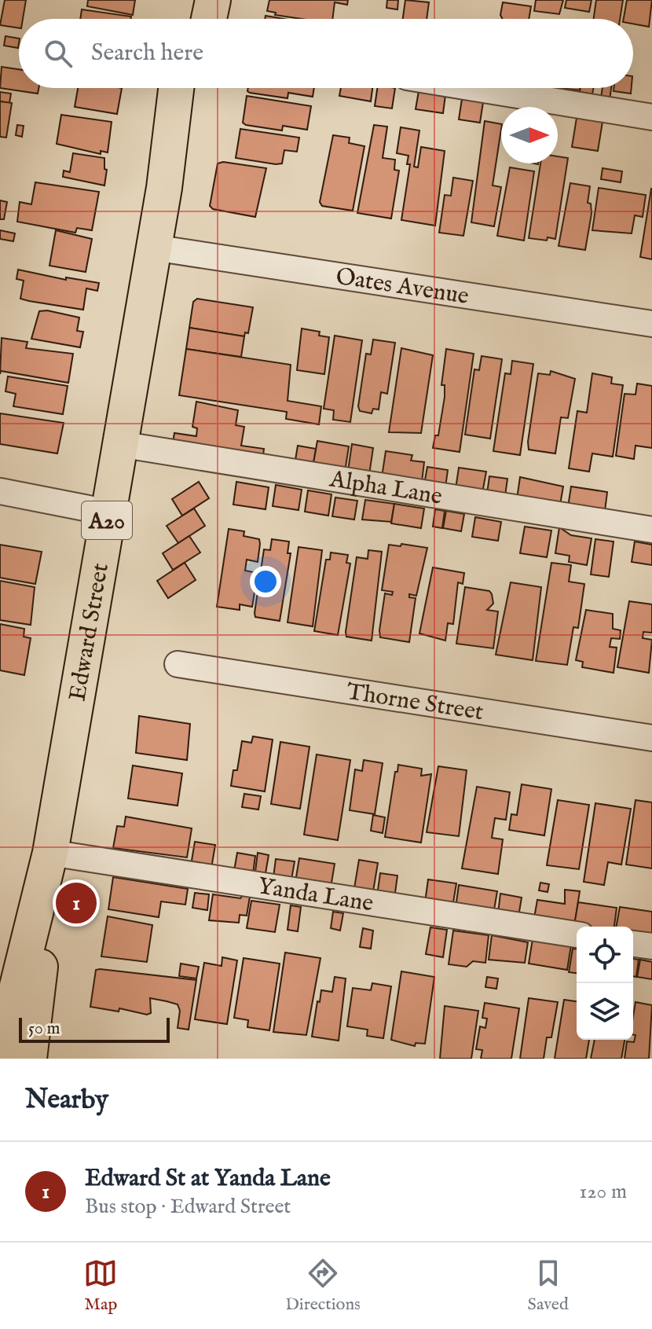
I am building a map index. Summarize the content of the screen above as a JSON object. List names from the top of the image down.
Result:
{
  "streets": {
    "highway": ["A20", "Edward Street"],
    "street": [
      "Oates Avenue",
      "Alpha Lane",
      "Thorne Street",
      "Yanda Lane"
    ]
  },
  "crossings": [
    ["Oates Avenue", "Edward Street"],
    ["Alpha Lane", "Edward Street"],
    ["Edward Street", "Yanda Lane"]
  ],
  "scale_bar": "50 m",
  "north": "right",
  "page": {
    "search": "Search here",
    "pins": "1",
    "scale": "50 m",
    "heading": "Nearby",
    "list": [
      {
        "mark": "1",
        "name": "Edward St at Yanda Lane",
        "note": "Bus stop · Edward Street",
        "value": "120 m"
      }
    ],
    "nav": ["Map", "Directions", "Saved"]
  }
}
